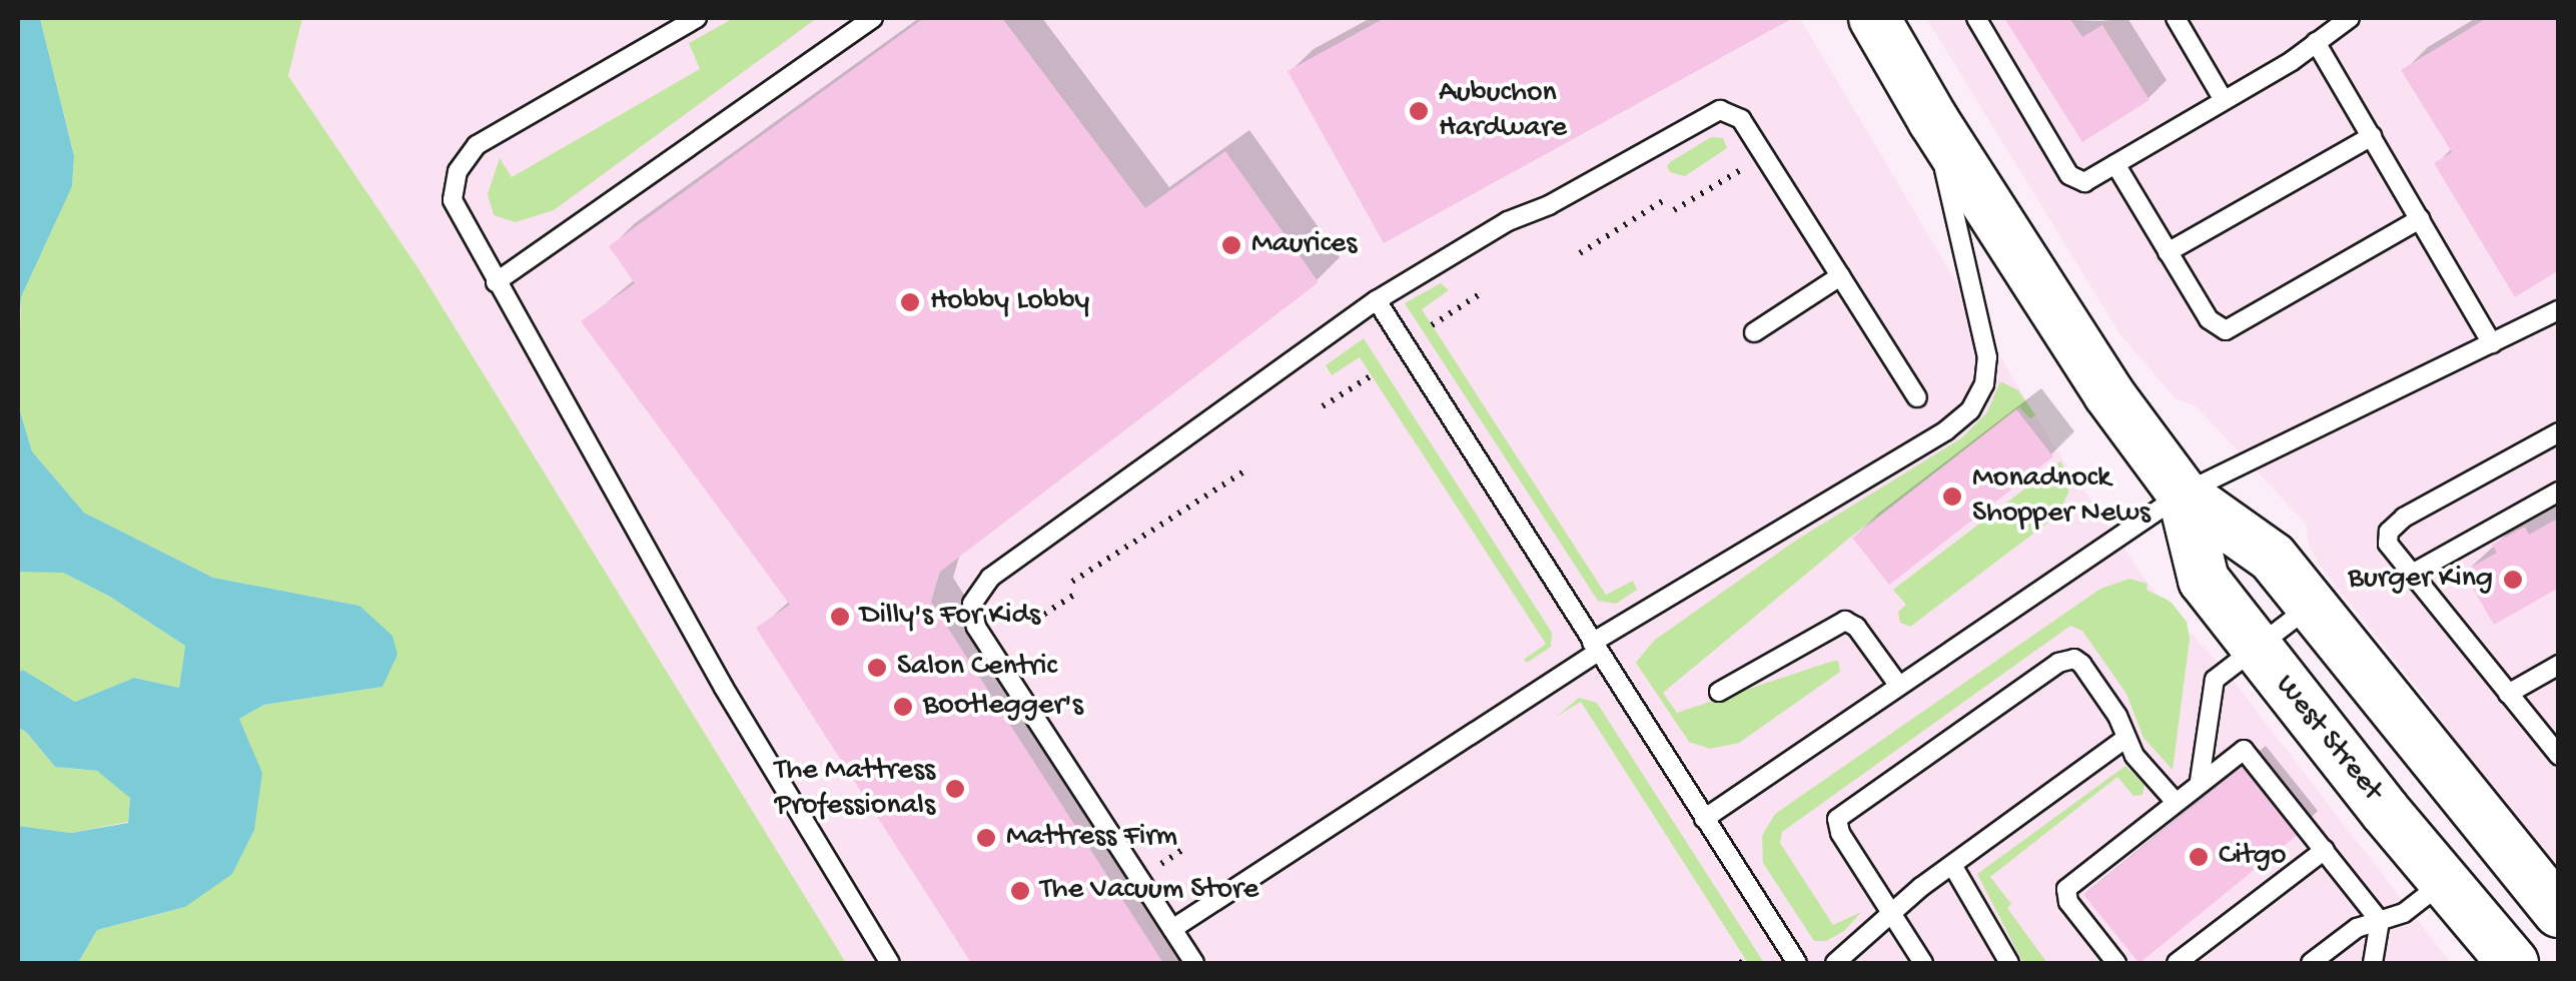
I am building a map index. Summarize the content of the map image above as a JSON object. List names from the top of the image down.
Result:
{
  "streets": {
    "street": ["West Street"]
  },
  "places": [
    "Aubuchon Hardware",
    "Maurices",
    "Hobby Lobby",
    "Monadnock Shopper News",
    "Burger King",
    "Dilly's For Kids",
    "Salon Centric",
    "Bootlegger's",
    "The Mattress Professionals",
    "Mattress Firm",
    "Citgo",
    "The Vacuum Store"
  ]
}
